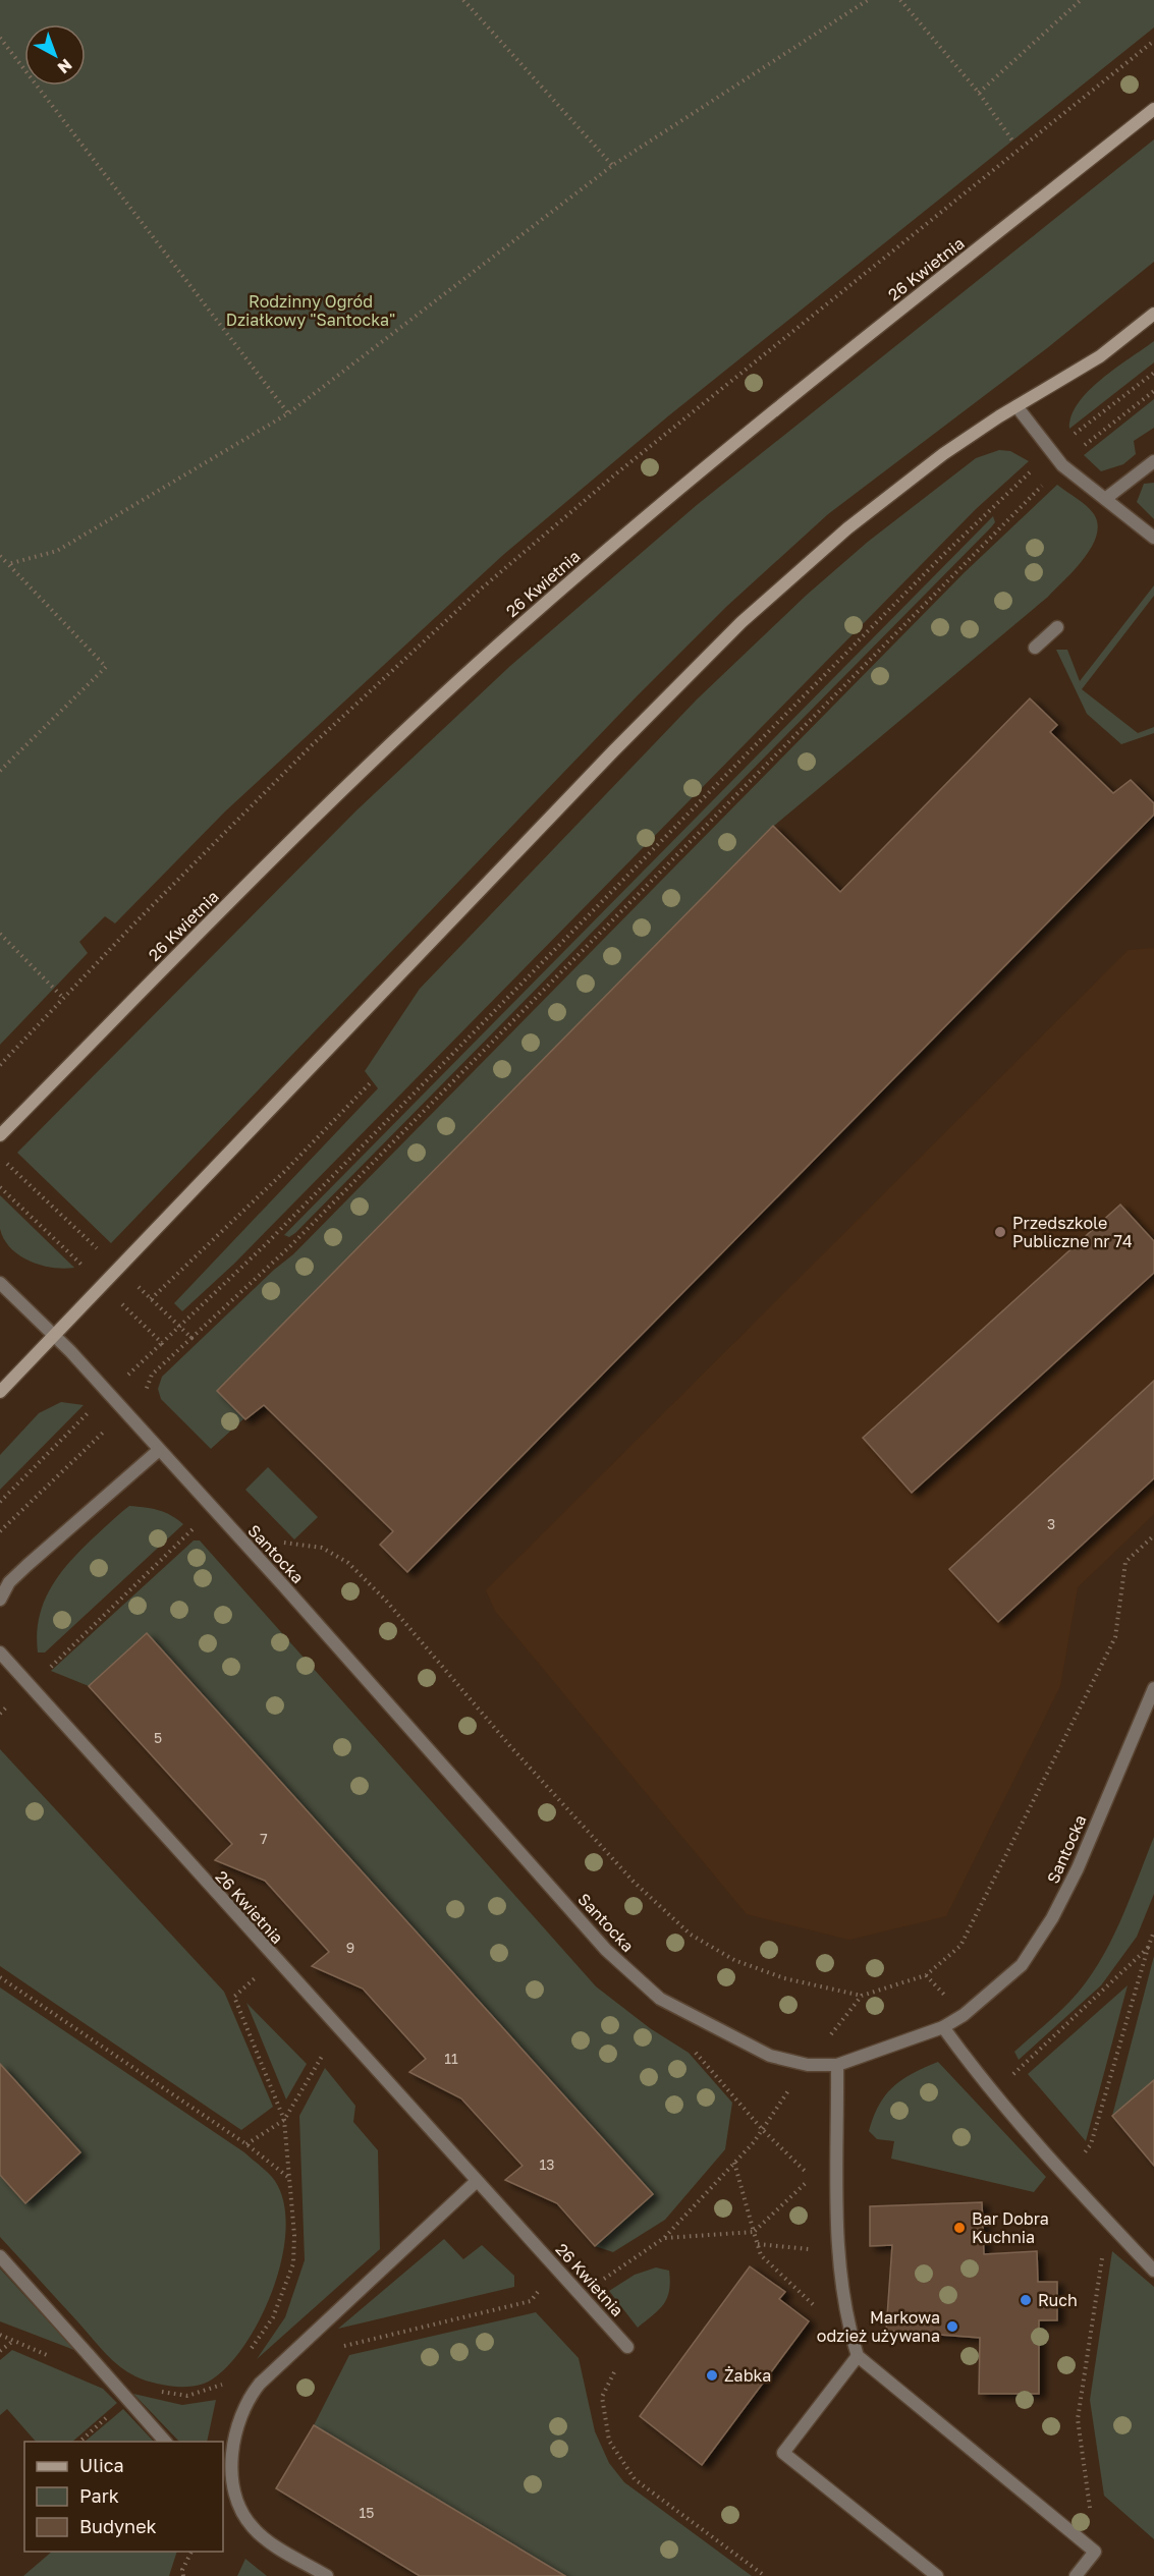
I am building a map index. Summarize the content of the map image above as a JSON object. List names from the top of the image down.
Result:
{
  "streets": {
    "street": ["26 Kwietnia", "Santocka"]
  },
  "parks": ["Rodzinny Ogród Działkowy \"Santocka\""],
  "places": [
    "Przedszkole Publiczne nr 74",
    "Bar Dobra Kuchnia",
    "Ruch",
    "Markowa odzież używana",
    "Żabka"
  ],
  "house_numbers": [
    "3",
    "5",
    "7",
    "9",
    "11",
    "13",
    "15"
  ],
  "legend": ["Ulica", "Park", "Budynek"],
  "north": "bottom right"
}
